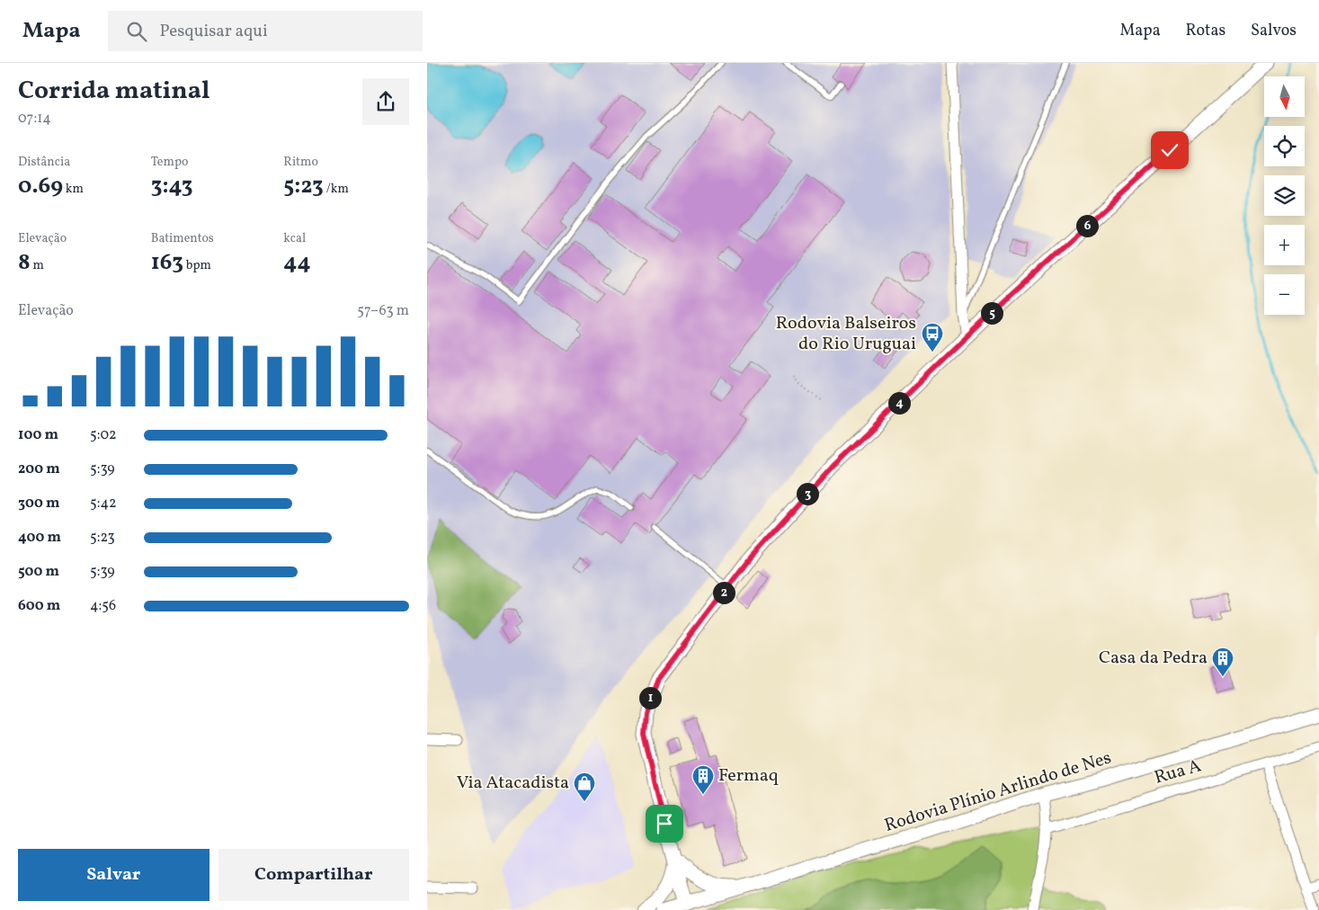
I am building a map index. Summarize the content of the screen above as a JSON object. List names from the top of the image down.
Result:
{
  "streets": {
    "main road": ["Rodovia Plínio Arlindo de Nes"],
    "street": ["Rua A"]
  },
  "places": {
    "bus stop": ["Rodovia Balseiros do Rio Uruguai"],
    "building": ["Casa da Pedra", "Fermaq"],
    "shop": ["Via Atacadista"]
  },
  "north": "bottom",
  "page": {
    "header": "Mapa",
    "search": "Pesquisar aqui",
    "nav": ["Mapa", "Rotas", "Salvos"],
    "heading": ["Corrida matinal", "07:14"],
    "map_buttons": ["+", "−"],
    "stats": [
      ["Distância", "0.69 km"],
      ["Tempo", "3:43"],
      ["Ritmo", "5:23 /km"],
      ["Elevação", "8 m"],
      ["Batimentos", "163 bpm"],
      ["kcal", "44"]
    ],
    "pins": [
      "6",
      "5",
      "4",
      "3",
      "2",
      "1"
    ],
    "chart": ["Elevação", "57–63 m"],
    "list": [
      {
        "name": "100 m",
        "note": "5:02"
      },
      {
        "name": "200 m",
        "note": "5:39"
      },
      {
        "name": "300 m",
        "note": "5:42"
      },
      {
        "name": "400 m",
        "note": "5:23"
      },
      {
        "name": "500 m",
        "note": "5:39"
      },
      {
        "name": "600 m",
        "note": "4:56"
      }
    ],
    "buttons": ["Salvar", "Compartilhar"]
  }
}
